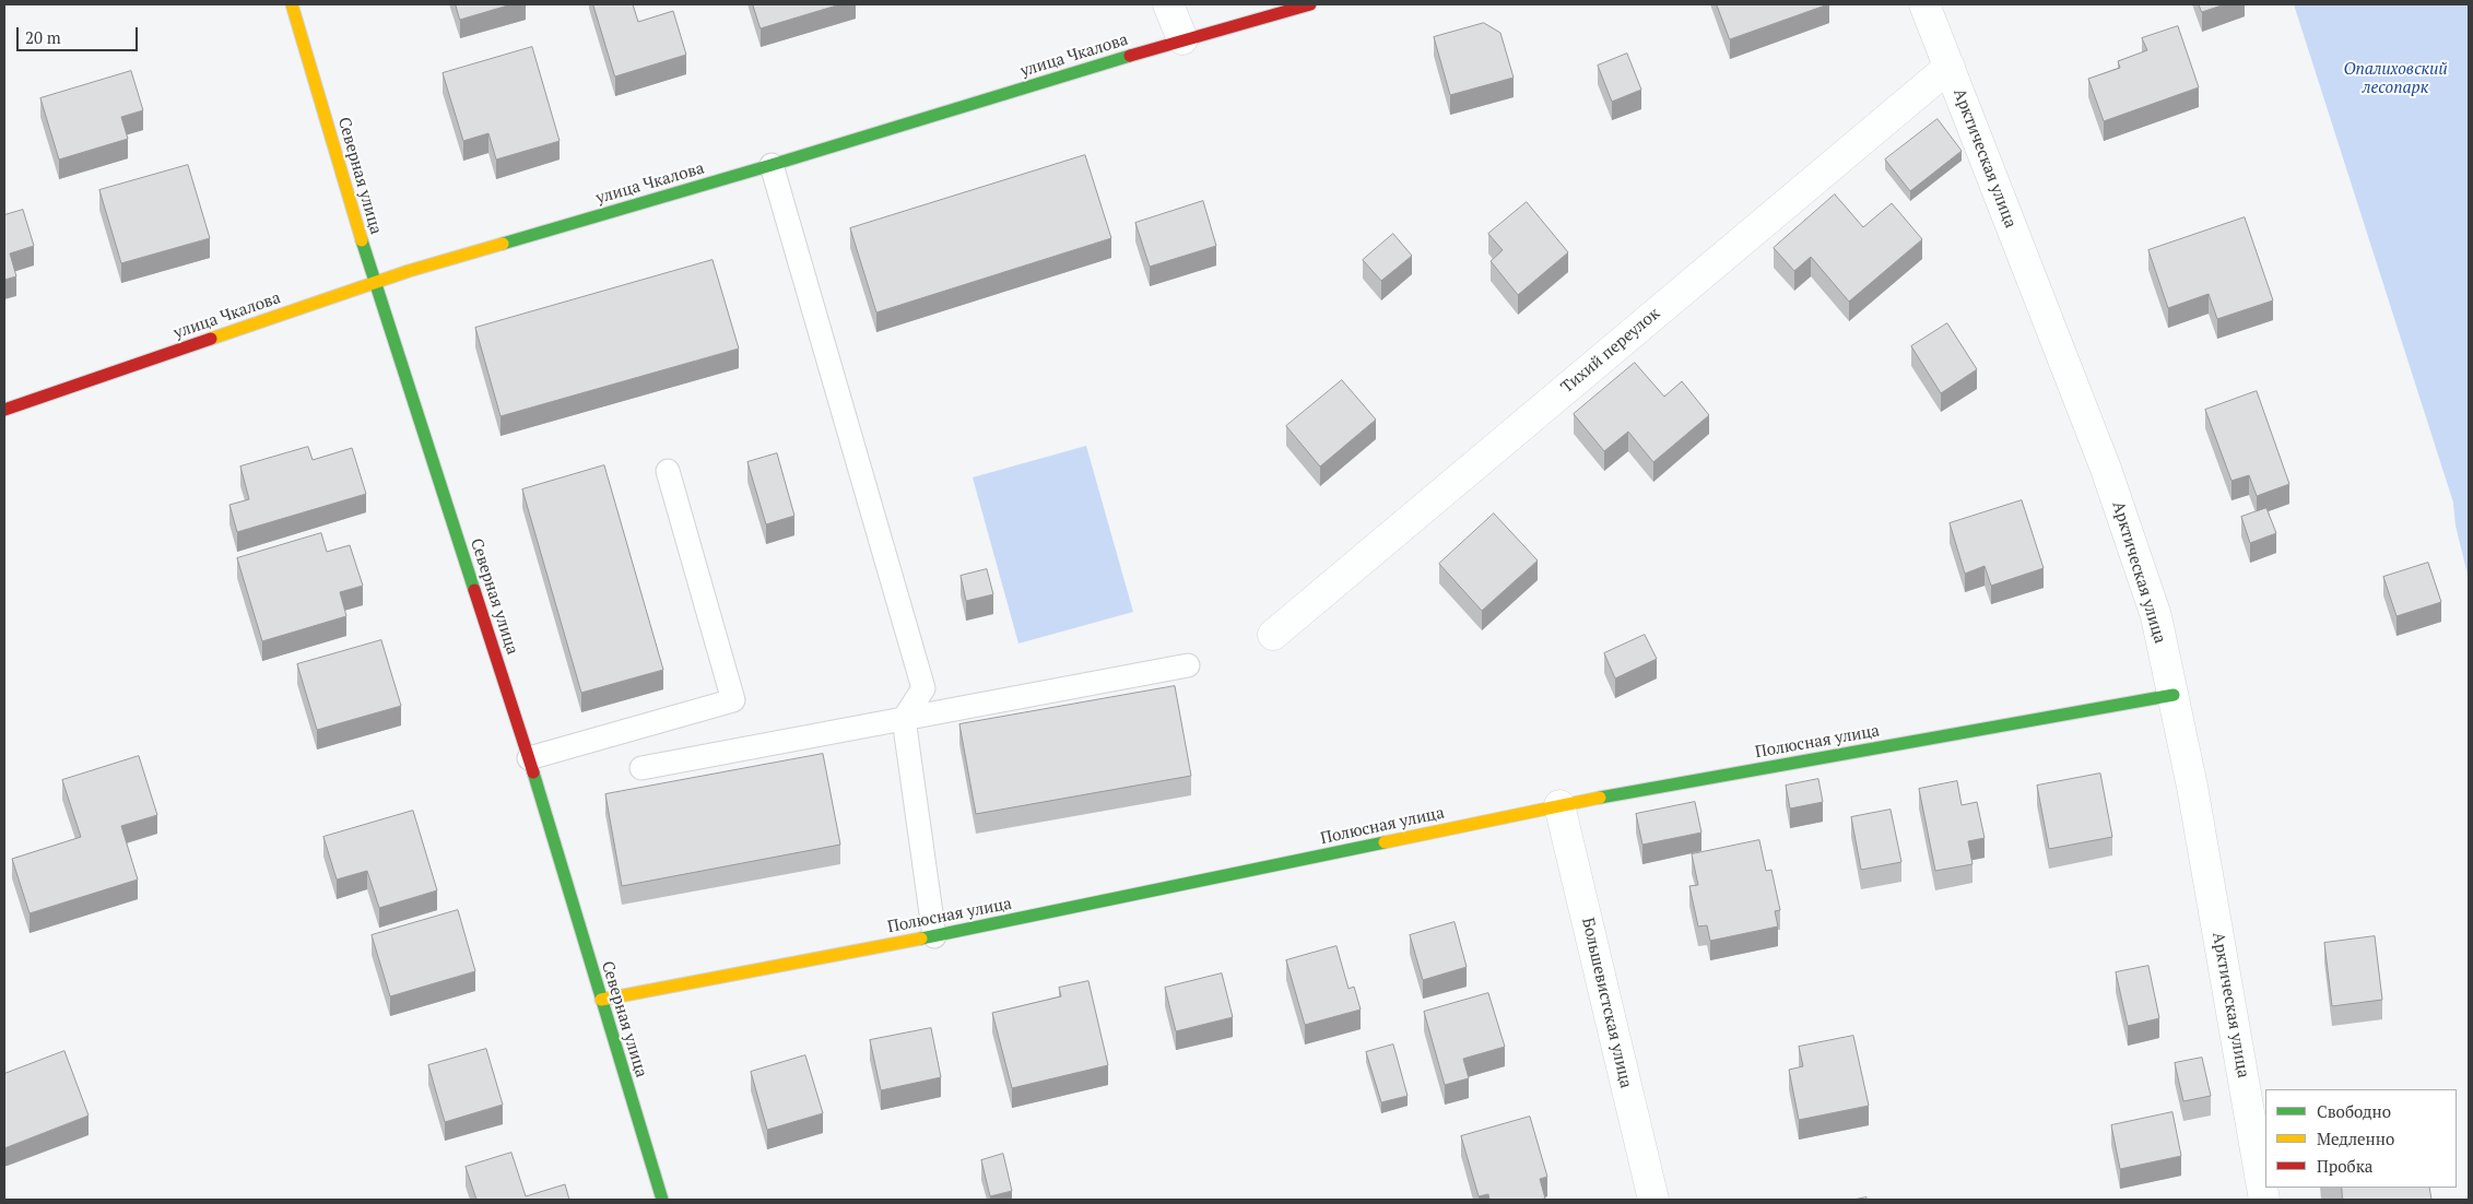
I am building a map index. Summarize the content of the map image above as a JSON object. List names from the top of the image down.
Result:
{
  "streets": {
    "street": [
      "улица Чкалова",
      "Арктическая улица",
      "Северная улица",
      "Тихий переулок",
      "Полюсная улица",
      "Большевистская улица"
    ]
  },
  "crossings": [
    ["улица Чкалова", "Северная улица"],
    ["Арктическая улица", "Тихий переулок"],
    ["Арктическая улица", "Полюсная улица"],
    ["Северная улица", "Полюсная улица"],
    ["Полюсная улица", "Большевистская улица"]
  ],
  "parks": ["Опалиховский лесопарк"],
  "legend": ["Свободно", "Медленно", "Пробка"],
  "scale_bar": "20 m"
}
